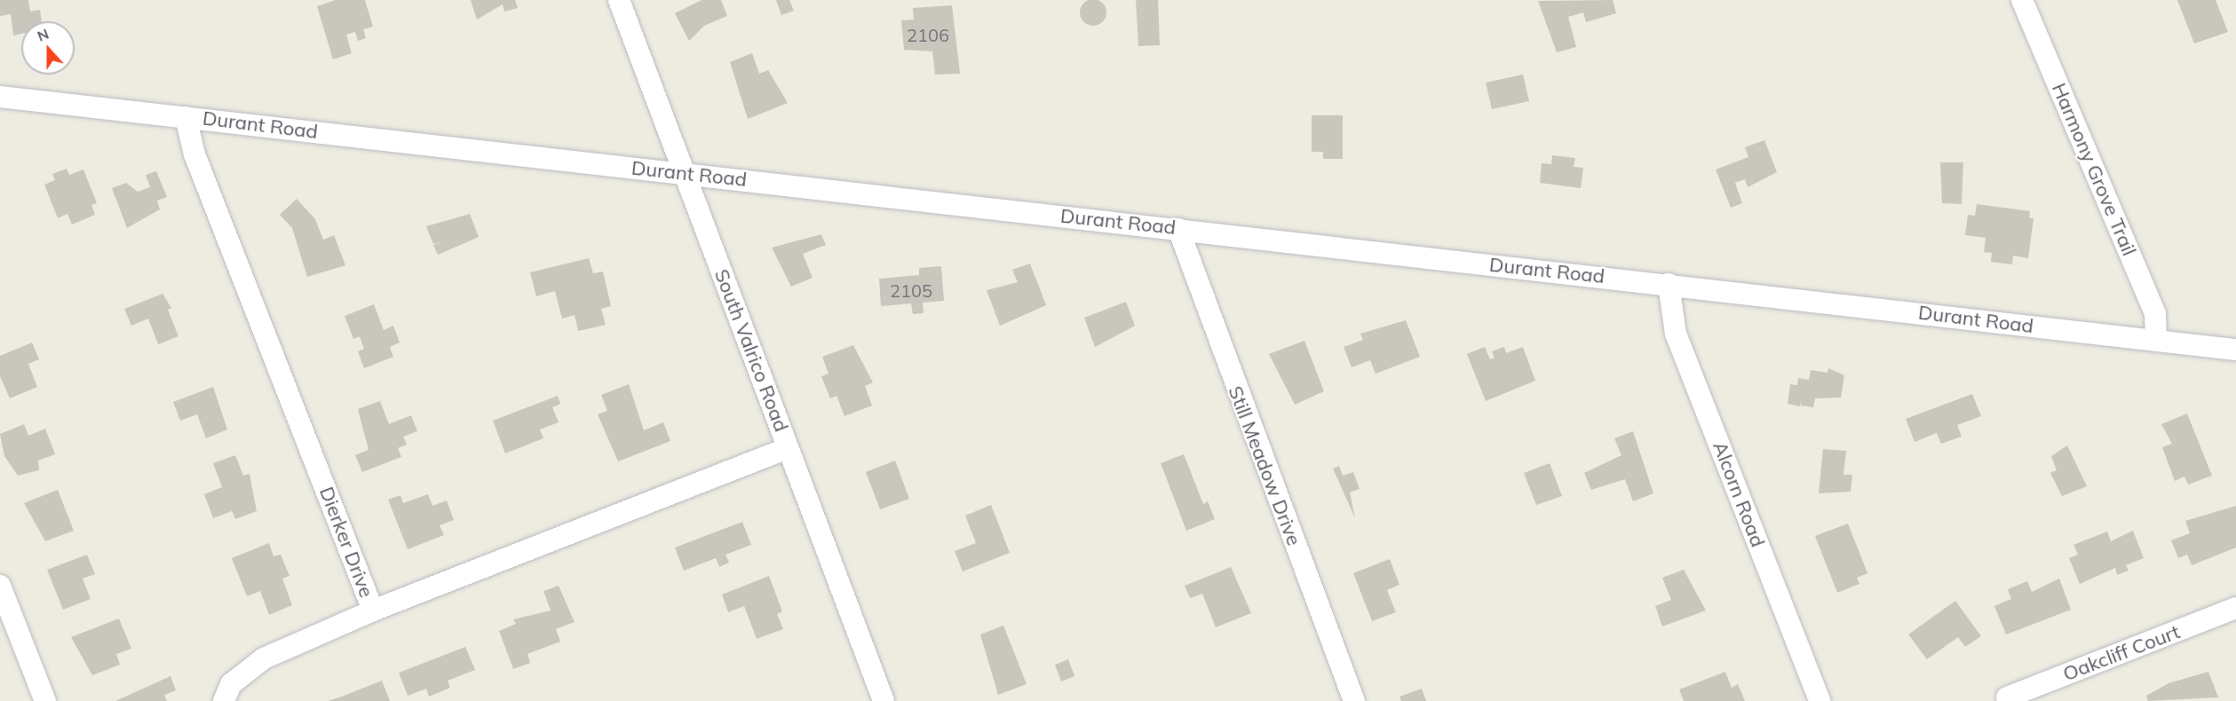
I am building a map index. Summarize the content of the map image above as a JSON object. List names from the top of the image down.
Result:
{
  "streets": {
    "street": [
      "Durant Road",
      "Harmony Grove Trail",
      "South Valrico Road",
      "Still Meadow Drive",
      "Alcorn Road",
      "Dierker Drive",
      "Oakcliff Court"
    ]
  },
  "crossings": [
    ["Durant Road", "Harmony Grove Trail"],
    ["Durant Road", "South Valrico Road"],
    ["Durant Road", "Still Meadow Drive"],
    ["Durant Road", "Alcorn Road"],
    ["Durant Road", "Dierker Drive"],
    ["South Valrico Road", "Dierker Drive"]
  ],
  "house_numbers": ["2106", "2105"],
  "north": "top"
}
